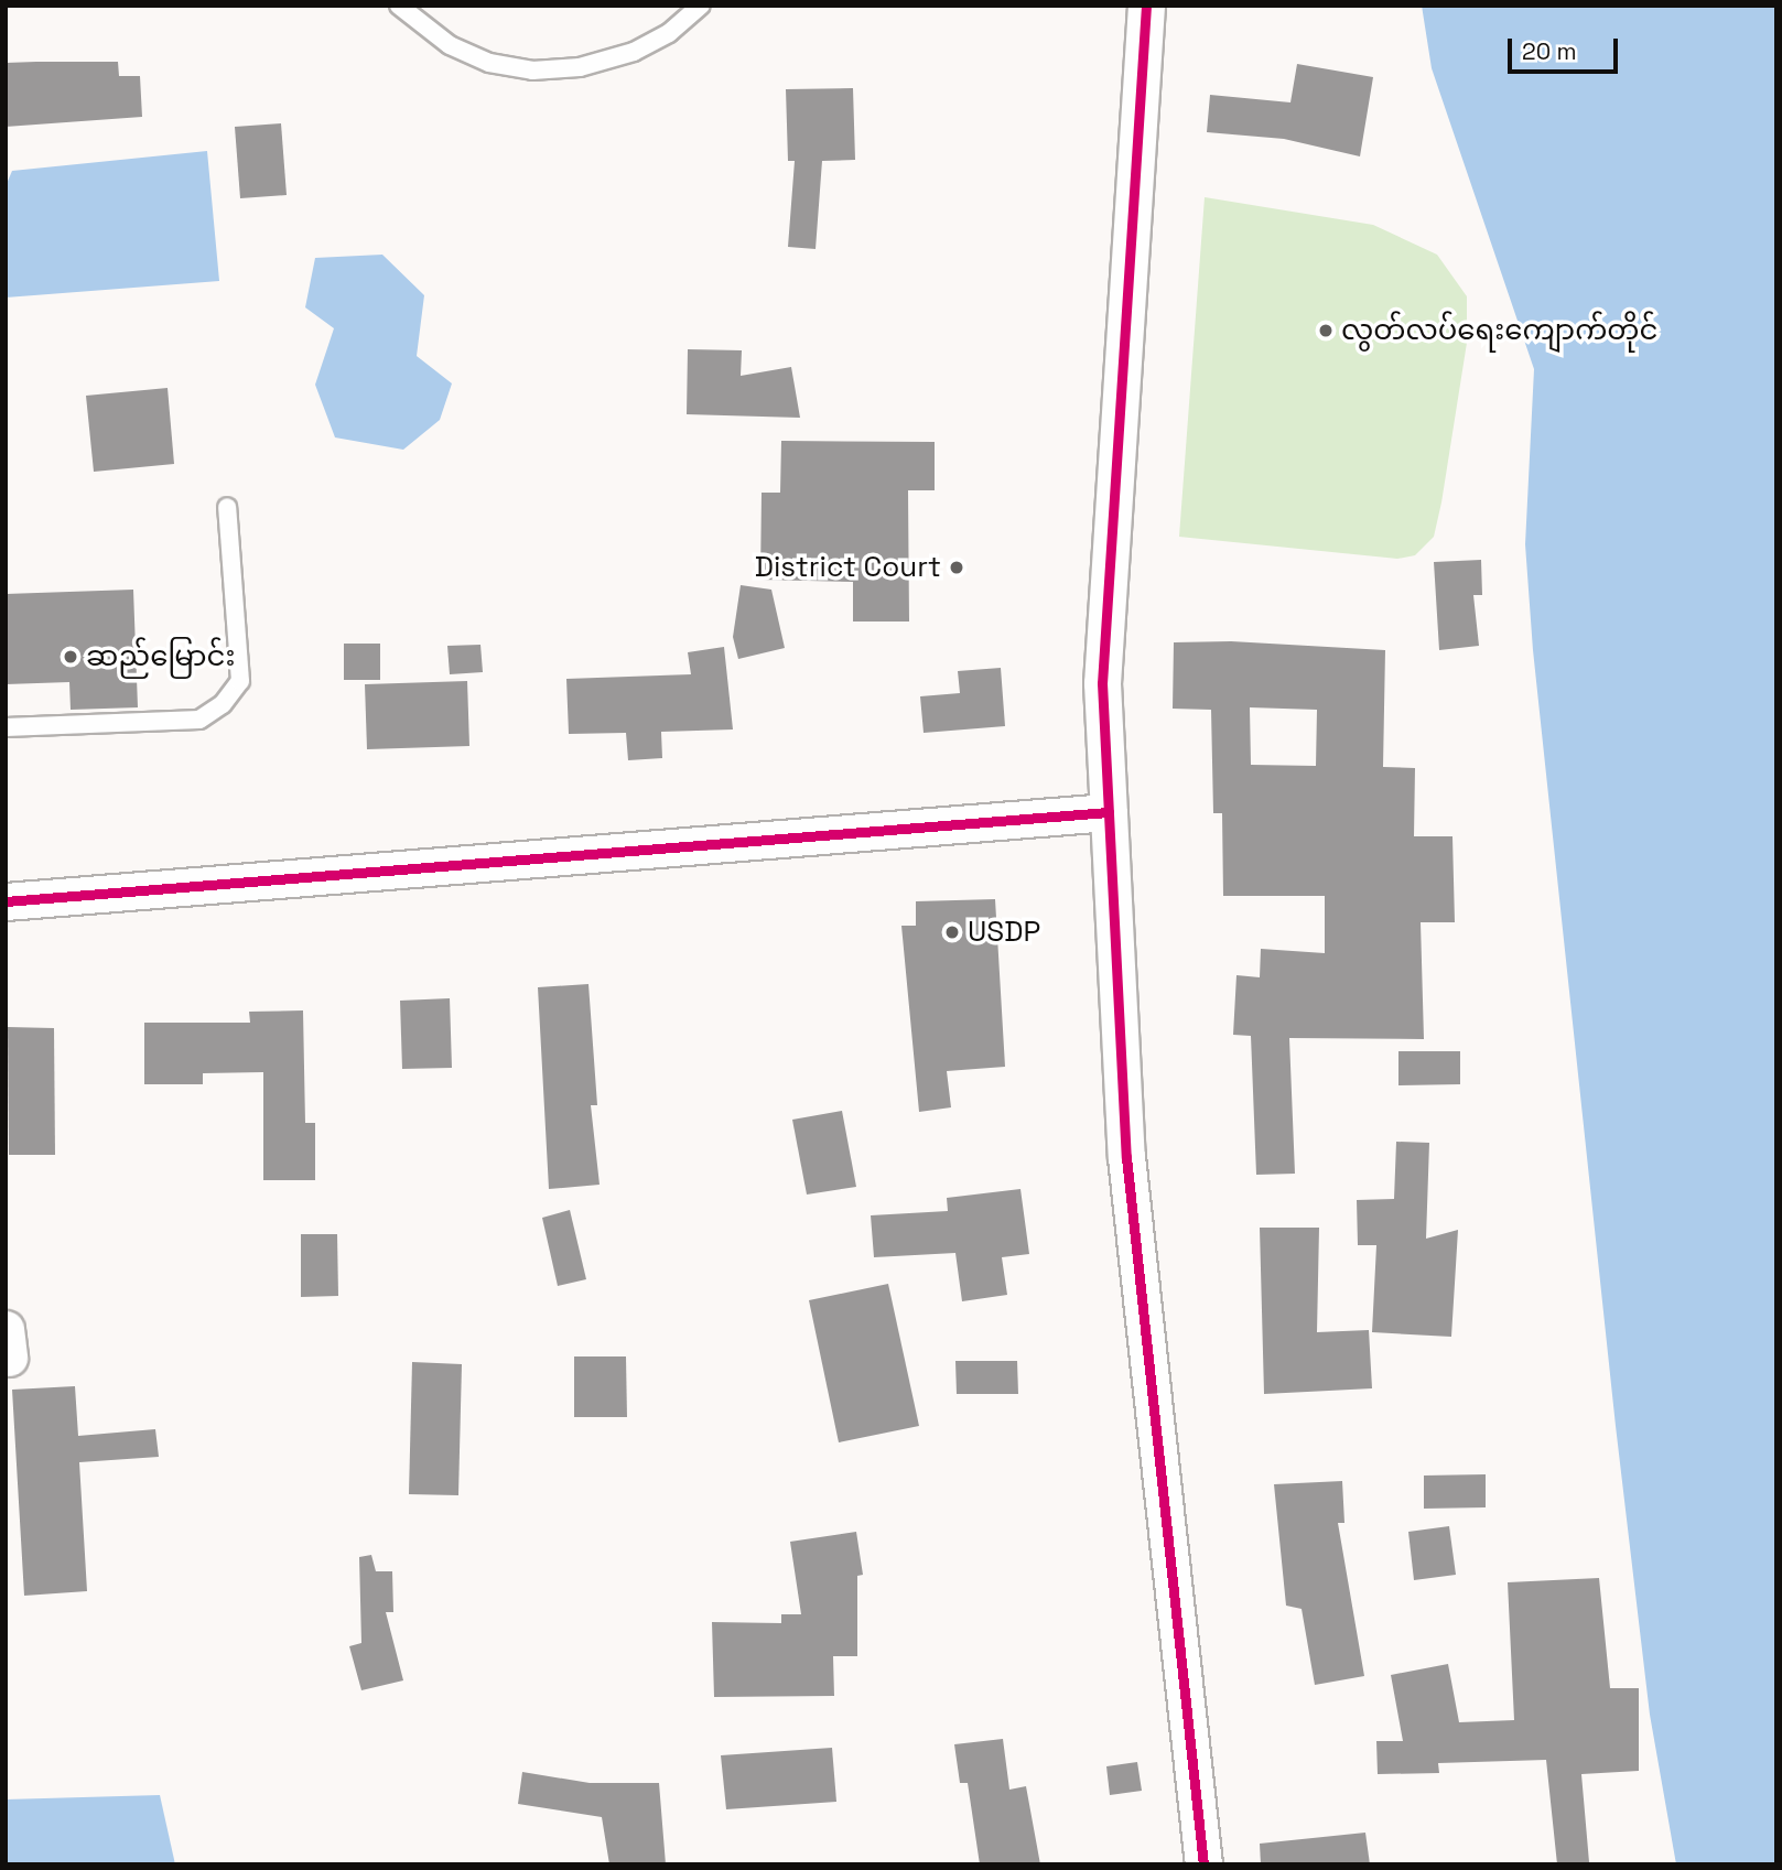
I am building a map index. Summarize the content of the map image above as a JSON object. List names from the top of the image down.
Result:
{
  "places": [
    "လွတ်လပ်ရေးကျောက်တိုင်",
    "District Court",
    "ဆည်မြောင်း",
    "USDP"
  ],
  "scale_bar": "20 m"
}
